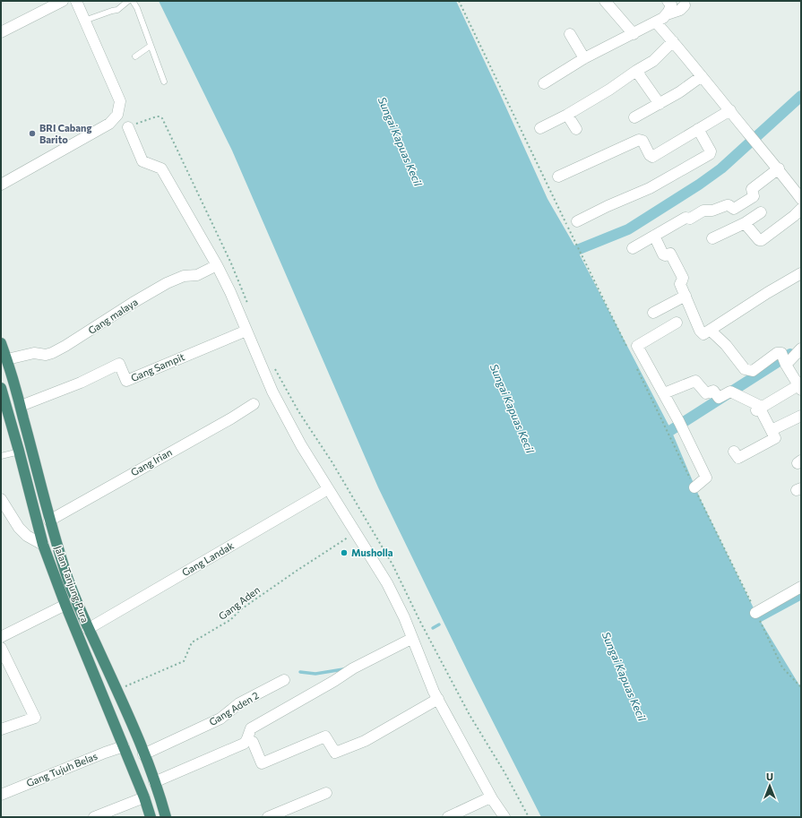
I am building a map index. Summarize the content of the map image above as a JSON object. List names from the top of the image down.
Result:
{
  "streets": {
    "highway": ["Jalan Tanjung Pura"],
    "street": [
      "Gang malaya",
      "Gang Sampit",
      "Gang Irian",
      "Gang Landak",
      "Gang Aden 2",
      "Gang Tujuh Belas"
    ],
    "path": ["Gang Aden"]
  },
  "crossings": [
    ["Gang malaya", "Jalan Tanjung Pura"],
    ["Gang Sampit", "Jalan Tanjung Pura"],
    ["Gang Irian", "Jalan Tanjung Pura"],
    ["Gang Landak", "Jalan Tanjung Pura"],
    ["Jalan Tanjung Pura", "Gang Aden"],
    ["Jalan Tanjung Pura", "Gang Aden 2"],
    ["Jalan Tanjung Pura", "Gang Tujuh Belas"]
  ],
  "water": ["Sungai Kapuas Kecil"],
  "places": ["BRI Cabang Barito", "Musholla"],
  "north": "top"
}
